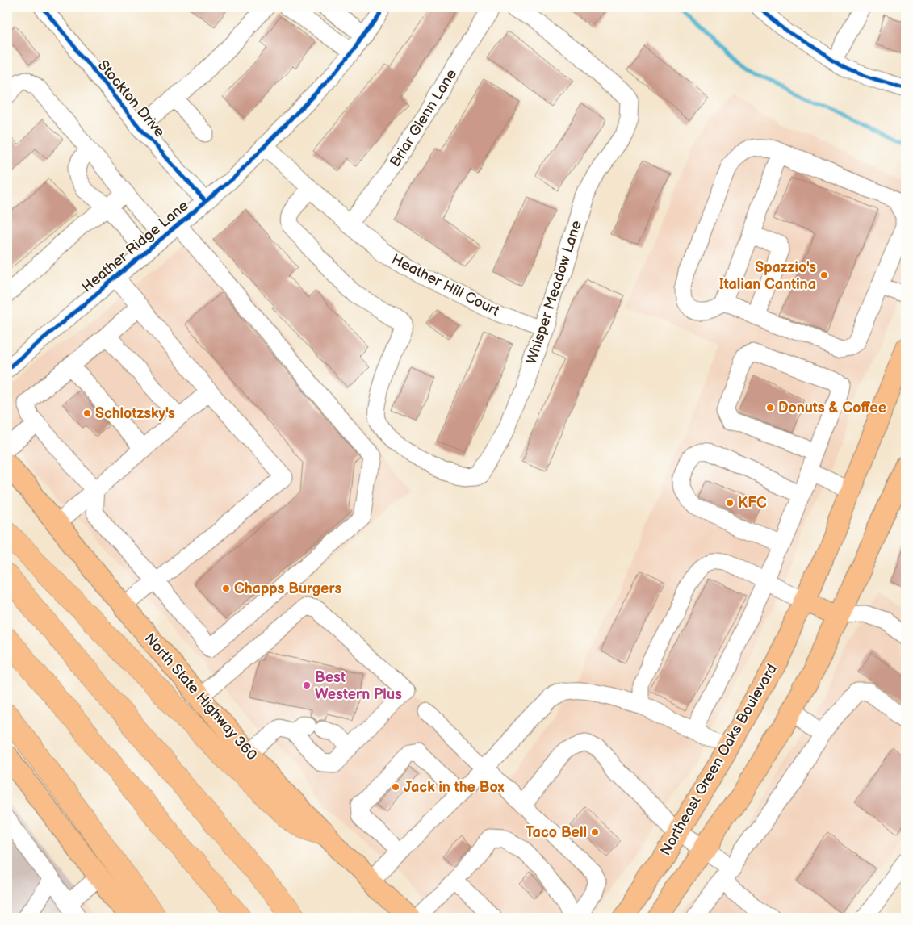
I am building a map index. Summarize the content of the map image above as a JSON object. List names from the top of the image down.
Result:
{
  "streets": {
    "main road": ["North State Highway 360", "Northeast Green Oaks Boulevard"],
    "street": [
      "Stockton Drive",
      "Briar Glenn Lane",
      "Heather Ridge Lane",
      "Heather Hill Court",
      "Whisper Meadow Lane"
    ]
  },
  "crossings": [
    ["Stockton Drive", "Heather Ridge Lane"],
    ["Briar Glenn Lane", "Heather Hill Court"],
    ["Heather Ridge Lane", "Heather Hill Court"],
    ["Heather Hill Court", "Whisper Meadow Lane"]
  ],
  "places": [
    "Spazzio's Italian Cantina",
    "Donuts & Coffee",
    "Schlotzsky's",
    "KFC",
    "Chapps Burgers",
    "Best Western Plus",
    "Jack in the Box",
    "Taco Bell"
  ]
}
